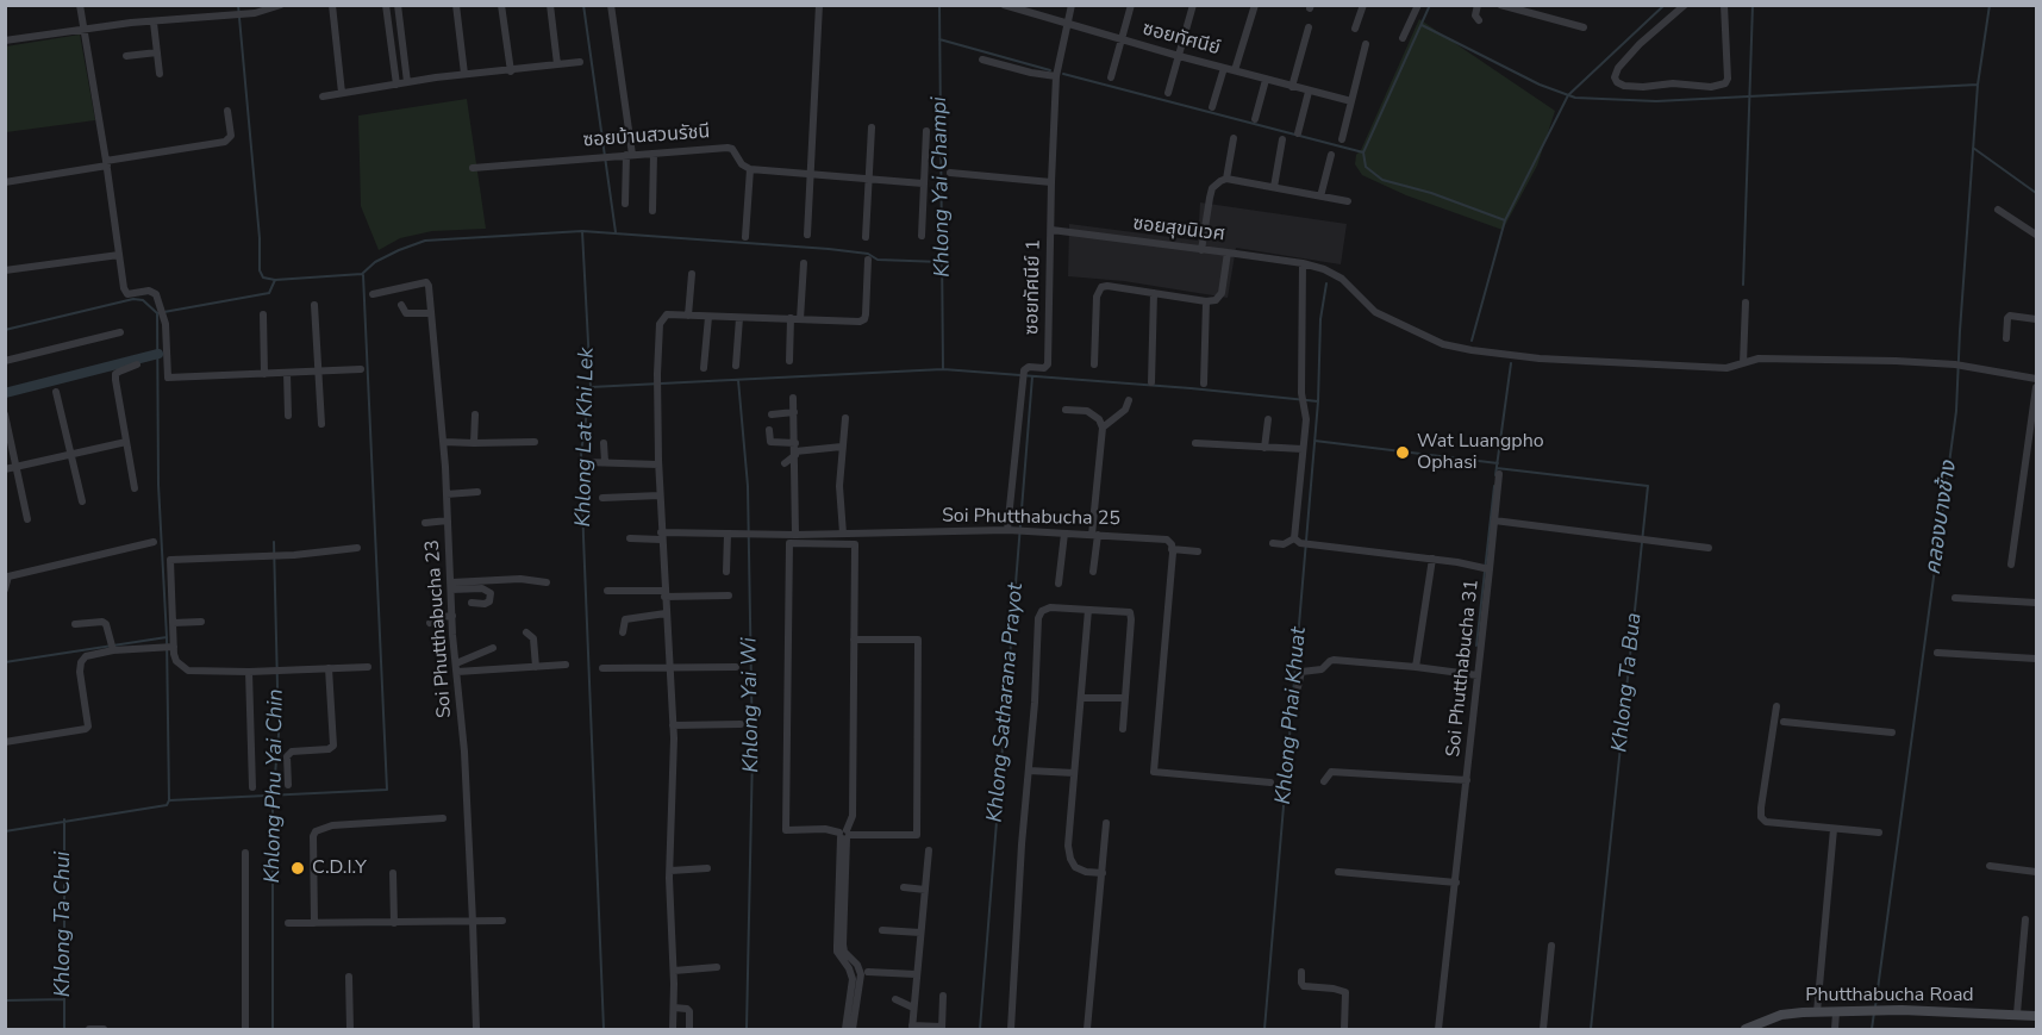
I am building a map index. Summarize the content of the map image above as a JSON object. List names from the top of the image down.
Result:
{
  "streets": {
    "main road": ["Phutthabucha Road"],
    "street": [
      "ซอยทัศนีย์",
      "ซอยบ้านสวนรัชนี",
      "ซอยสุขนิเวศ",
      "ซอยทัศนีย์ 1",
      "Soi Phutthabucha 25",
      "Soi Phutthabucha 23",
      "Soi Phutthabucha 31"
    ]
  },
  "crossings": [
    ["ซอยทัศนีย์", "ซอยทัศนีย์ 1"],
    ["ซอยสุขนิเวศ", "ซอยทัศนีย์ 1"],
    ["ซอยทัศนีย์ 1", "Soi Phutthabucha 25"]
  ],
  "water": [
    "Khlong Yai Champi",
    "Khlong Lat Khi Lek",
    "คลองบางช้าง",
    "Khlong Ta Bua",
    "Khlong Satharana Prayot",
    "Khlong Yai Wi",
    "Khlong Phai Khuat",
    "Khlong Phu Yai Chin",
    "Khlong Ta Chui"
  ],
  "places": ["Wat Luangpho Ophasi", "C.D.I.Y"]
}
